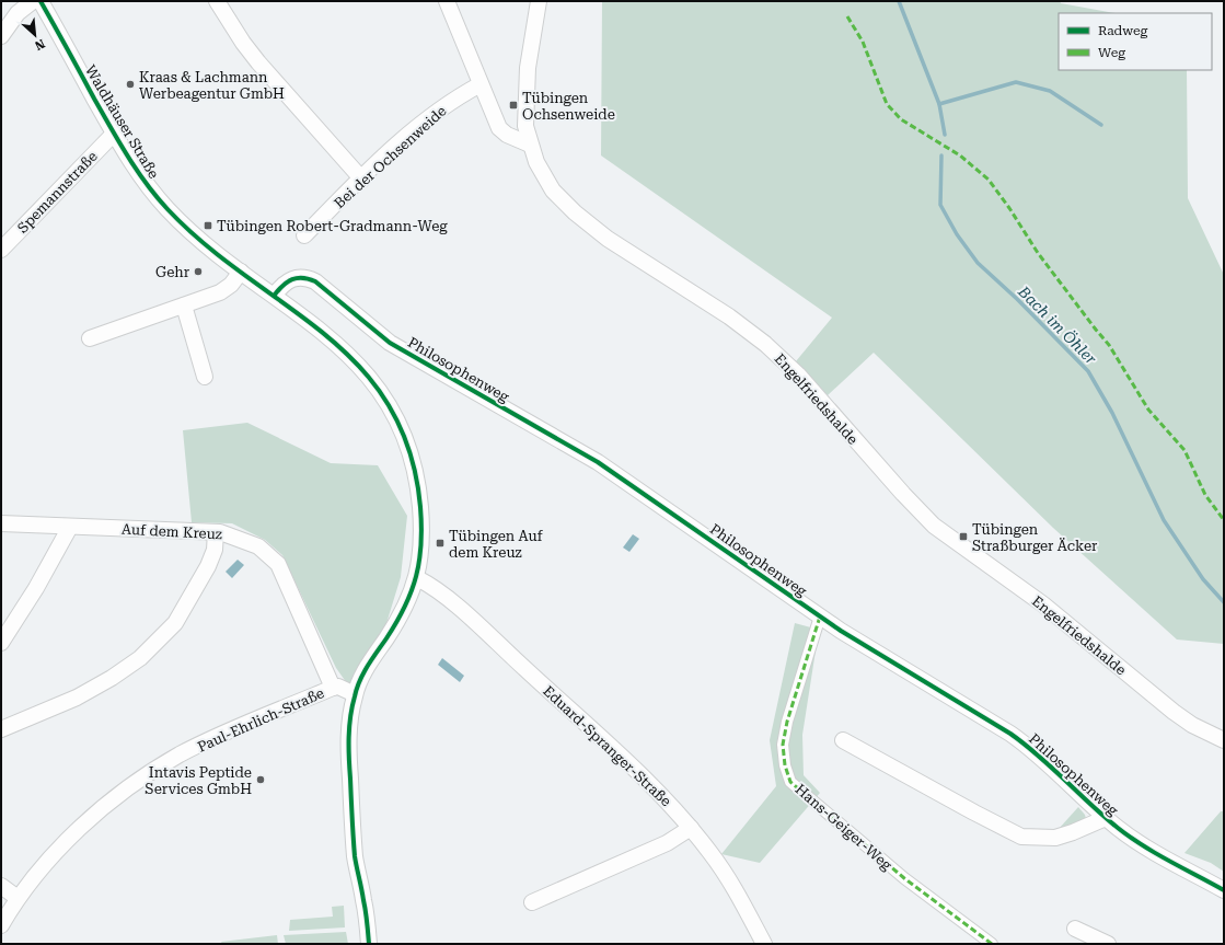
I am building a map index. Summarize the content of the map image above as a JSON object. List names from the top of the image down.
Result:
{
  "streets": {
    "street": [
      "Waldhäuser Straße",
      "Bei der Ochsenweide",
      "Spemannstraße",
      "Philosophenweg",
      "Engelfriedshalde",
      "Auf dem Kreuz",
      "Paul-Ehrlich-Straße",
      "Eduard-Spranger-Straße",
      "Hans-Geiger-Weg"
    ]
  },
  "crossings": [
    ["Waldhäuser Straße", "Spemannstraße"],
    ["Waldhäuser Straße", "Philosophenweg"],
    ["Waldhäuser Straße", "Paul-Ehrlich-Straße"],
    ["Waldhäuser Straße", "Eduard-Spranger-Straße"],
    ["Philosophenweg", "Hans-Geiger-Weg"],
    ["Auf dem Kreuz", "Paul-Ehrlich-Straße"]
  ],
  "water": ["Bach im Öhler"],
  "places": {
    "other": ["Kraas & Lachmann Werbeagentur GmbH", "Gehr", "Intavis Peptide Services GmbH"],
    "transit": [
      "Tübingen Ochsenweide",
      "Tübingen Robert-Gradmann-Weg",
      "Tübingen Straßburger Äcker",
      "Tübingen Auf dem Kreuz"
    ]
  },
  "legend": ["Radweg", "Weg"],
  "north": "bottom right"
}
